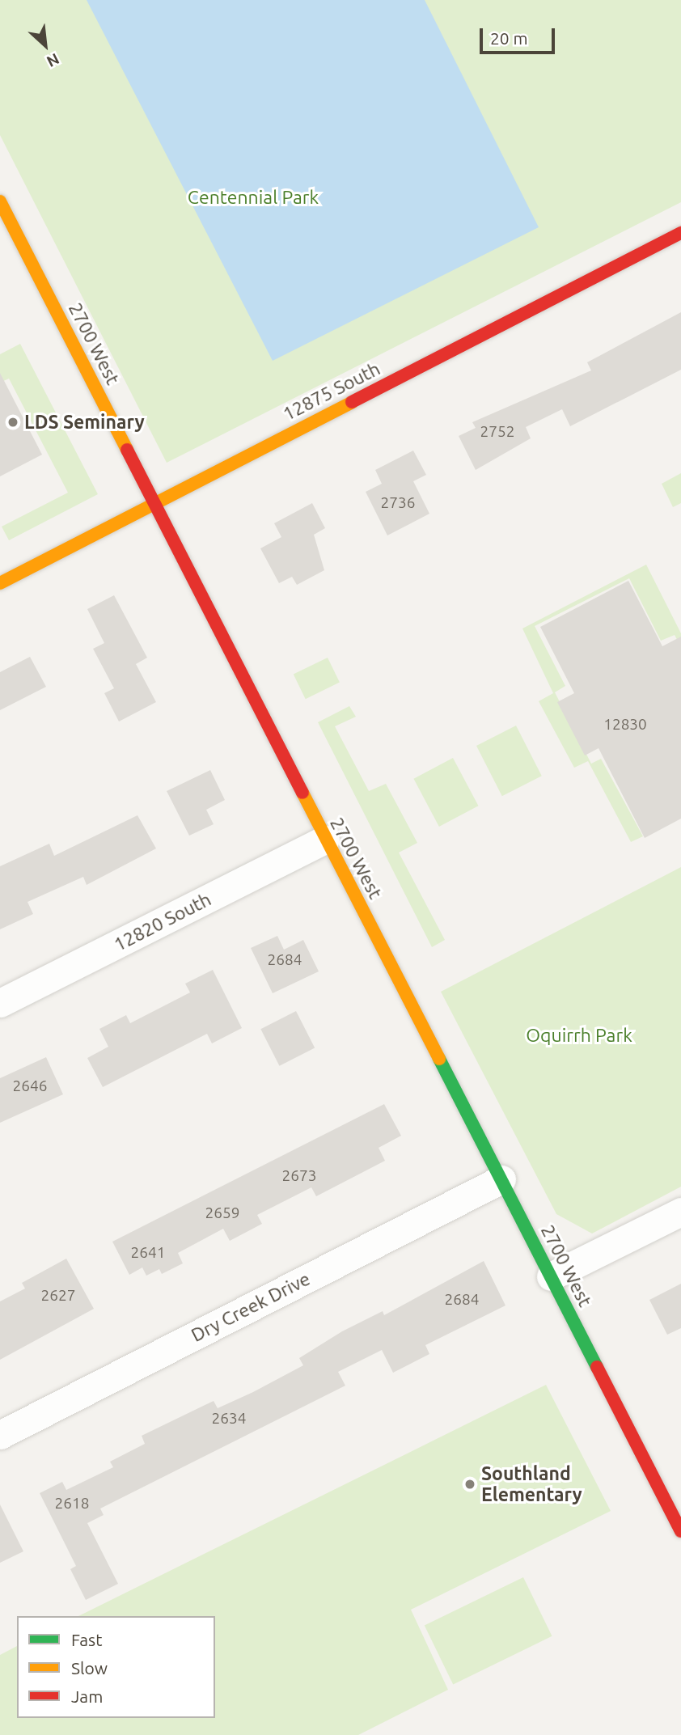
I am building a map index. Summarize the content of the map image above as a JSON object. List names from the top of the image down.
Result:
{
  "streets": {
    "main road": ["2700 West", "12875 South"],
    "street": ["12820 South", "Dry Creek Drive"]
  },
  "crossings": [
    ["2700 West", "12875 South"],
    ["2700 West", "12820 South"],
    ["2700 West", "Dry Creek Drive"]
  ],
  "parks": ["Centennial Park", "Oquirrh Park"],
  "places": ["LDS Seminary", "Southland Elementary"],
  "house_numbers": [
    "2752",
    "2736",
    "12830",
    "2684",
    "2646",
    "2673",
    "2659",
    "2641",
    "2627",
    "2684",
    "2634",
    "2618"
  ],
  "legend": ["Fast", "Slow", "Jam"],
  "scale_bar": "20 m",
  "north": "bottom right"
}
